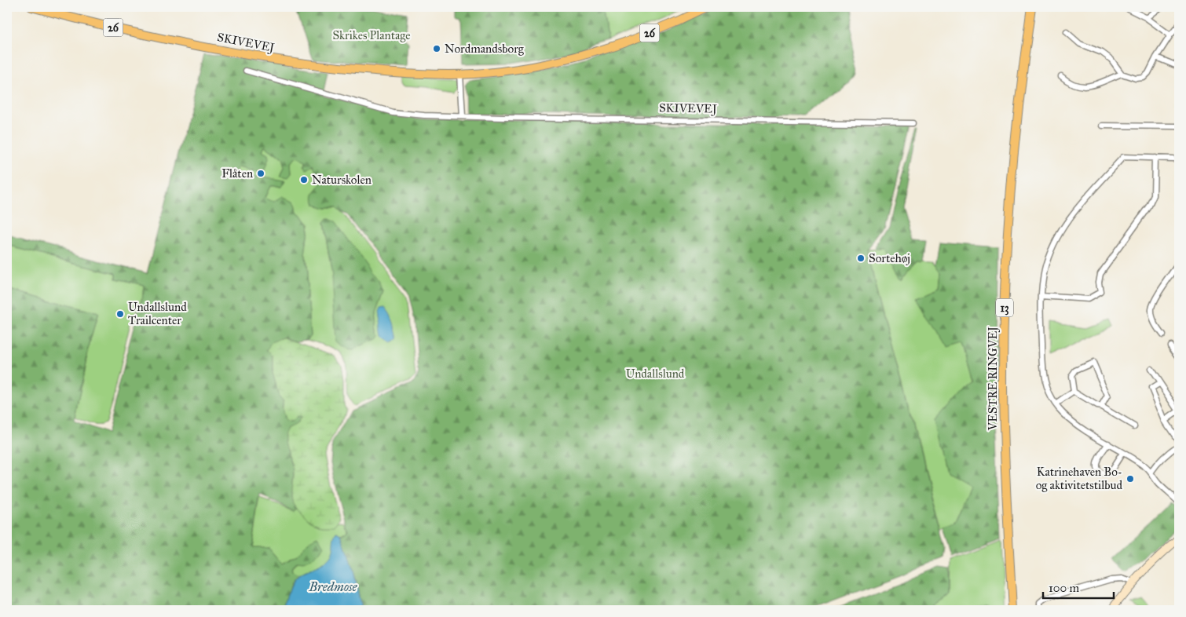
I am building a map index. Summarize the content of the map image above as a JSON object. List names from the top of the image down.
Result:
{
  "streets": {
    "main road": [
      "26",
      "SKIVEVEJ",
      "13",
      "VESTRE RINGVEJ"
    ]
  },
  "water": ["Bredmose"],
  "parks": ["Skrikes Plantage", "Undallslund"],
  "places": [
    "Nordmandsborg",
    "Flåten",
    "Naturskolen",
    "Sortehøj",
    "Undallslund Trailcenter",
    "Katrinehaven Bo- og aktivitetstilbud"
  ],
  "scale_bar": "100 m"
}
